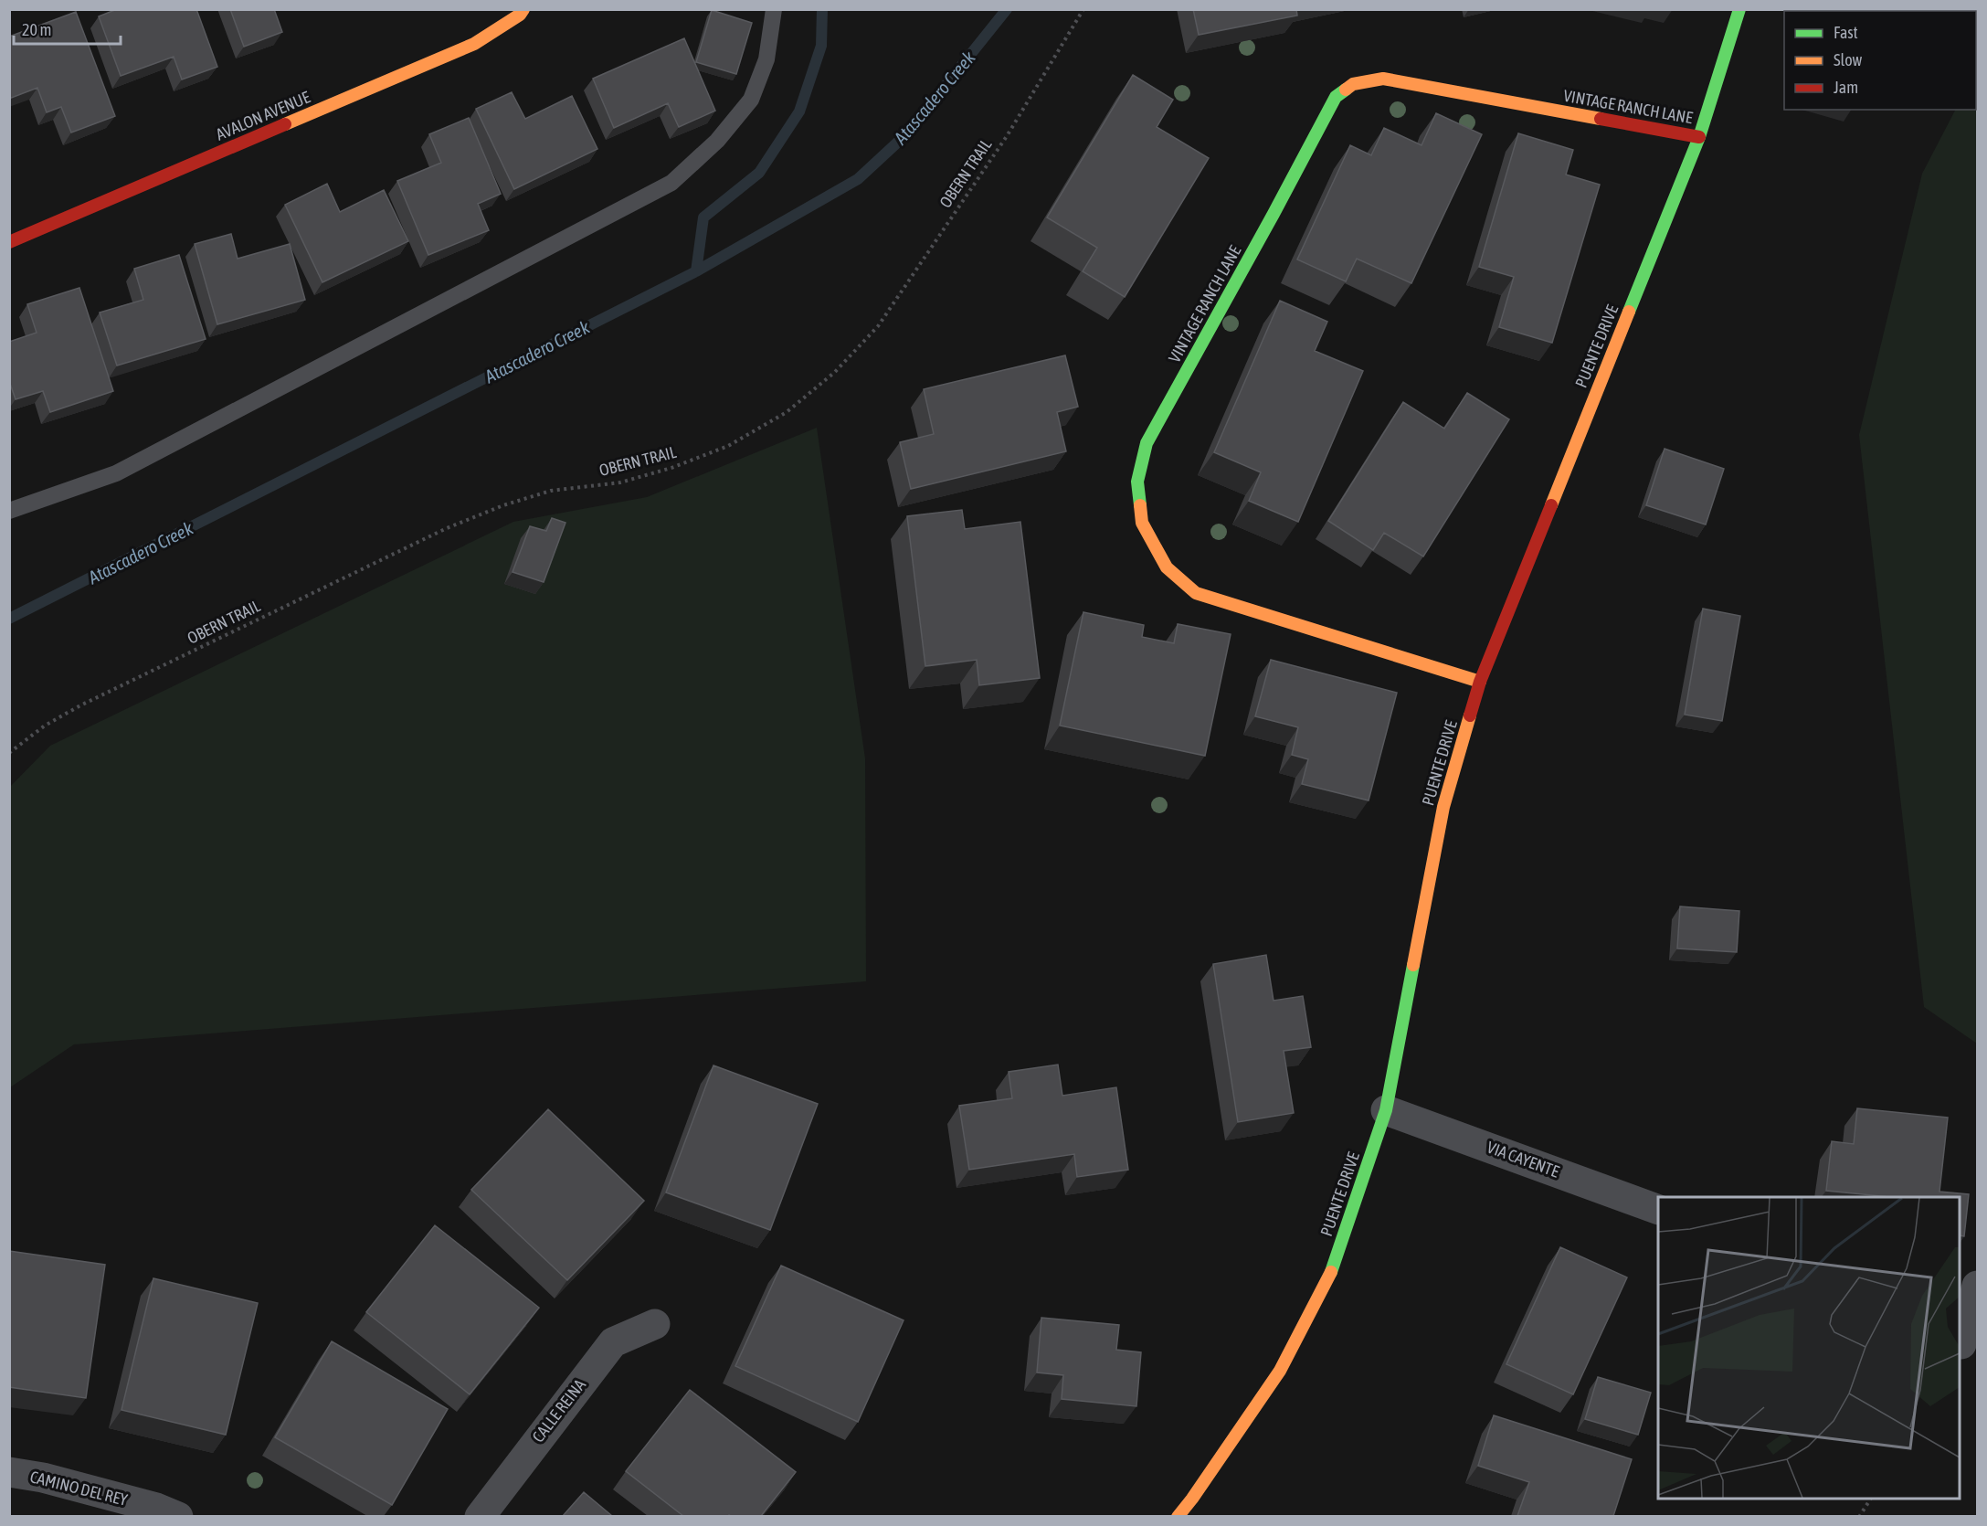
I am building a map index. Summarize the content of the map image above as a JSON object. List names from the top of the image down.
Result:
{
  "streets": {
    "street": [
      "VINTAGE RANCH LANE",
      "AVALON AVENUE",
      "PUENTE DRIVE",
      "VIA CAYENTE",
      "CALLE REINA",
      "CAMINO DEL REY"
    ],
    "path": ["OBERN TRAIL"]
  },
  "crossings": [
    ["VINTAGE RANCH LANE", "PUENTE DRIVE"],
    ["PUENTE DRIVE", "VIA CAYENTE"]
  ],
  "water": ["Atascadero Creek"],
  "legend": ["Fast", "Slow", "Jam"],
  "scale_bar": "20 m"
}
